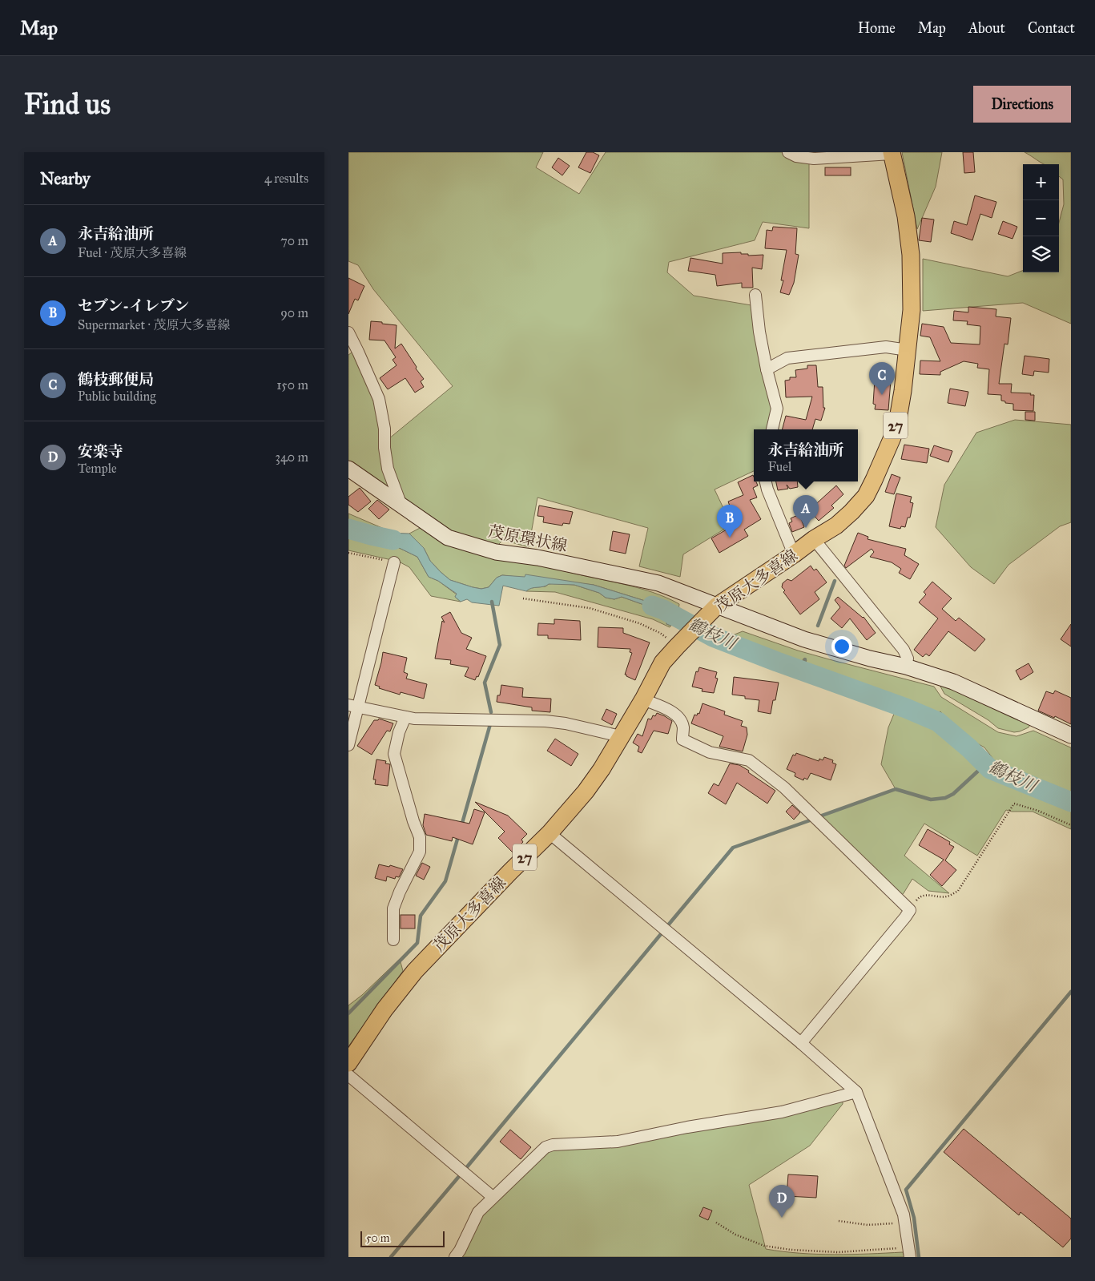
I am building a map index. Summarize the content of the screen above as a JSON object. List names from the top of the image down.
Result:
{
  "streets": {
    "main road": ["27", "茂原環状線", "茂原大多喜線"]
  },
  "crossings": [
    ["茂原環状線", "茂原大多喜線"]
  ],
  "water": ["鶴枝川"],
  "scale_bar": "50 m",
  "page": {
    "header": "Map",
    "nav": [
      "Home",
      "Map",
      "About",
      "Contact"
    ],
    "buttons": "Directions",
    "title": "Find us",
    "heading": ["Nearby", "4 results"],
    "map_buttons": ["+", "−"],
    "list": [
      {
        "mark": "A",
        "name": "永吉給油所",
        "note": "Fuel · 茂原大多喜線",
        "value": "70 m"
      },
      {
        "mark": "B",
        "name": "セブン-イレブン",
        "note": "Supermarket · 茂原大多喜線",
        "value": "90 m"
      },
      {
        "mark": "C",
        "name": "鶴枝郵便局",
        "note": "Public building",
        "value": "150 m"
      },
      {
        "mark": "D",
        "name": "安楽寺",
        "note": "Temple",
        "value": "340 m"
      }
    ],
    "pins": [
      "C",
      "A",
      "B",
      "D"
    ],
    "popup": ["永吉給油所", "Fuel"],
    "scale": "50 m"
  }
}
